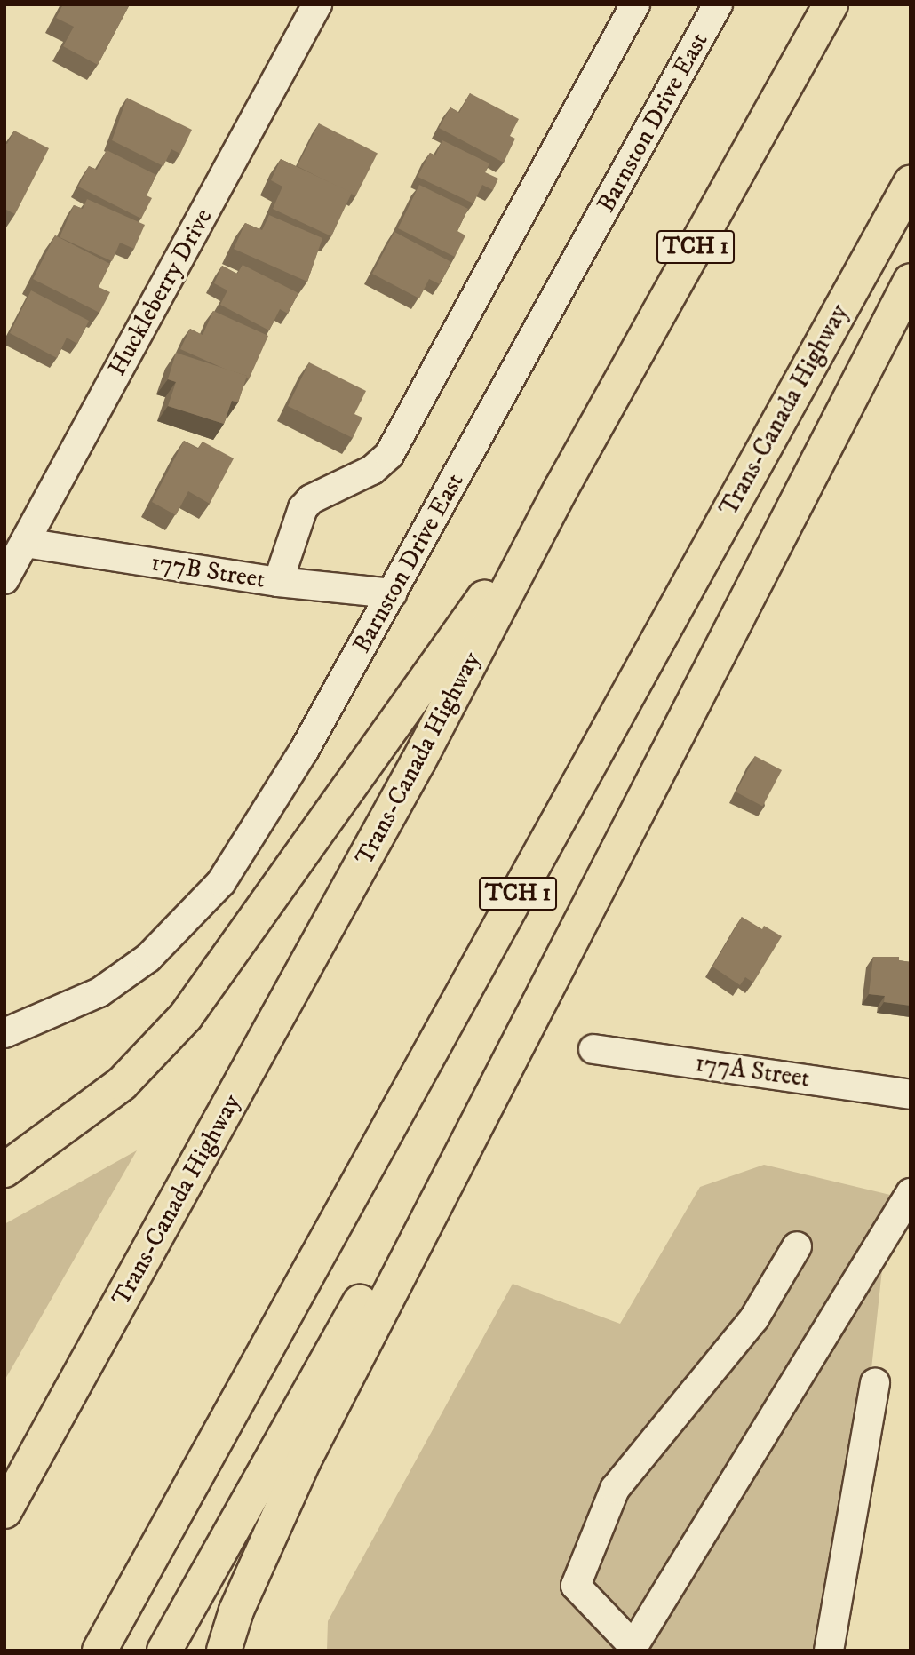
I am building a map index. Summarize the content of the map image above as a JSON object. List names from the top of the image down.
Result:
{
  "streets": {
    "highway": ["TCH 1", "Trans-Canada Highway"],
    "street": [
      "Barnston Drive East",
      "Huckleberry Drive",
      "177B Street",
      "177A Street"
    ]
  },
  "crossings": [
    ["Barnston Drive East", "177B Street"],
    ["Huckleberry Drive", "177B Street"]
  ]
}
